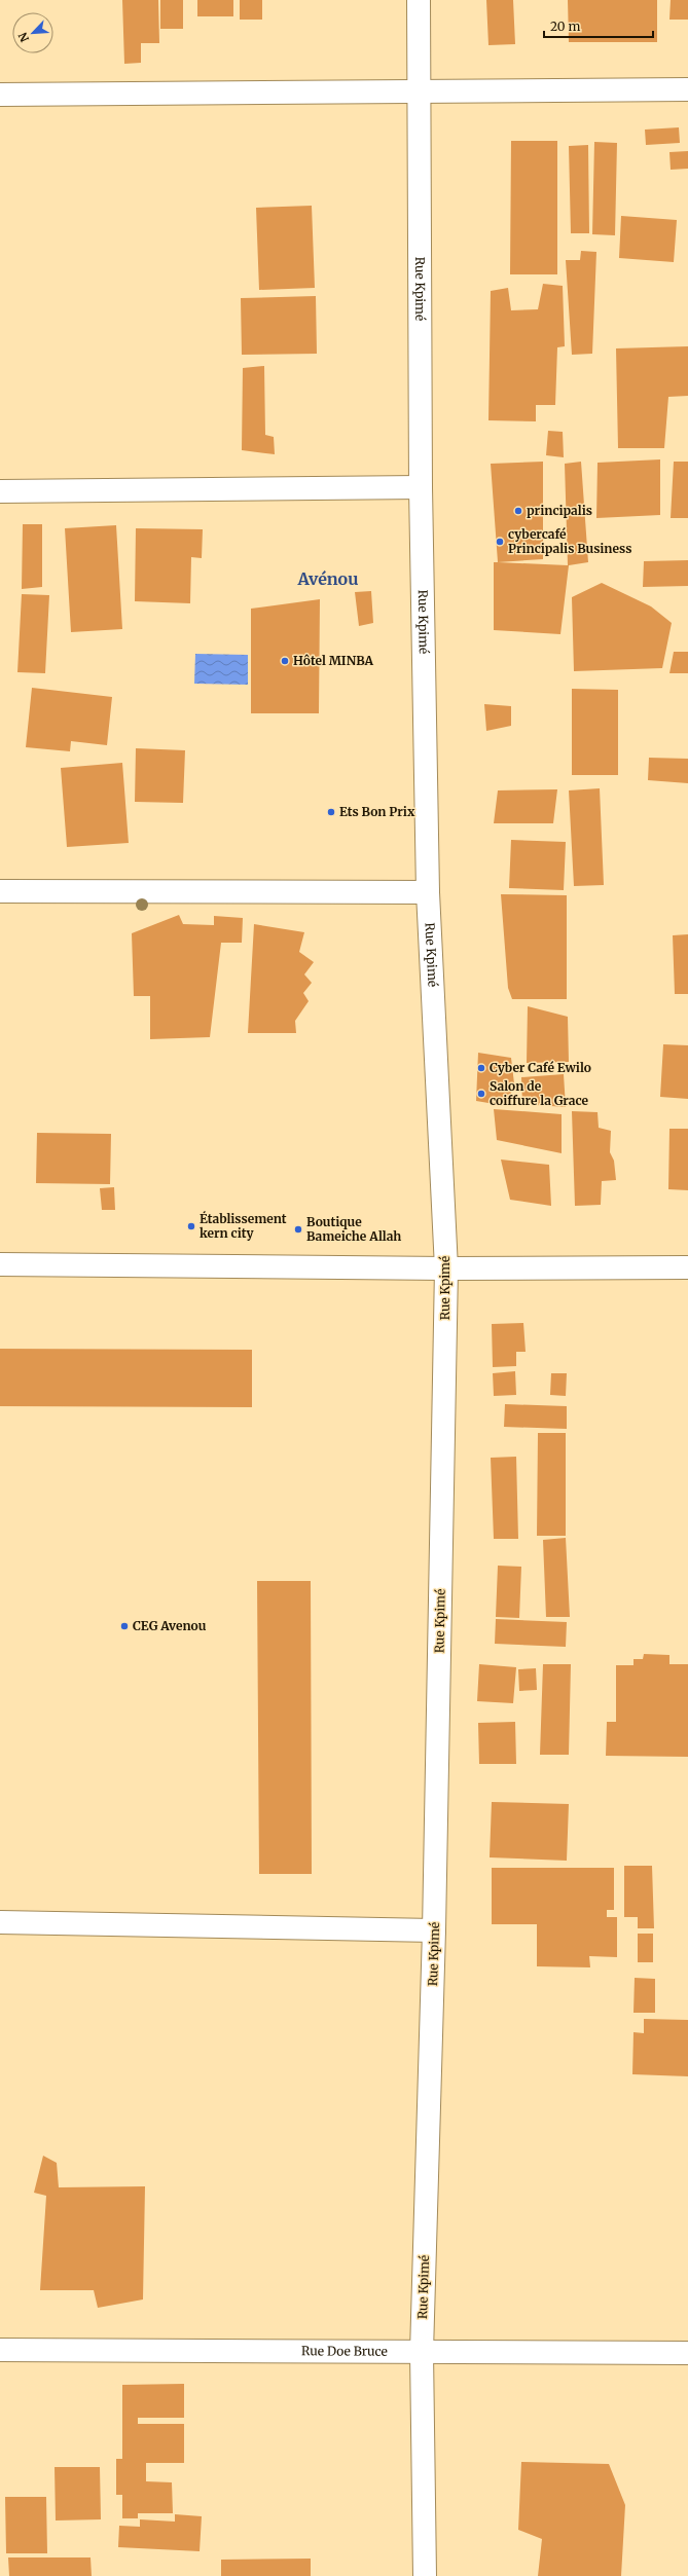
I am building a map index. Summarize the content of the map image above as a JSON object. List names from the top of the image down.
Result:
{
  "streets": {
    "street": ["Rue Kpimé", "Rue Doe Bruce"]
  },
  "crossings": [
    ["Rue Kpimé", "Rue Doe Bruce"]
  ],
  "districts": ["Avénou"],
  "places": [
    "principalis",
    "cybercafé Principalis Business",
    "Hôtel MINBA",
    "Ets Bon Prix",
    "Cyber Café Ewilo",
    "Salon de coiffure la Grace",
    "Établissement kern city",
    "Boutique Bameiche Allah",
    "CEG Avenou"
  ],
  "scale_bar": "20 m",
  "north": "bottom left"
}
